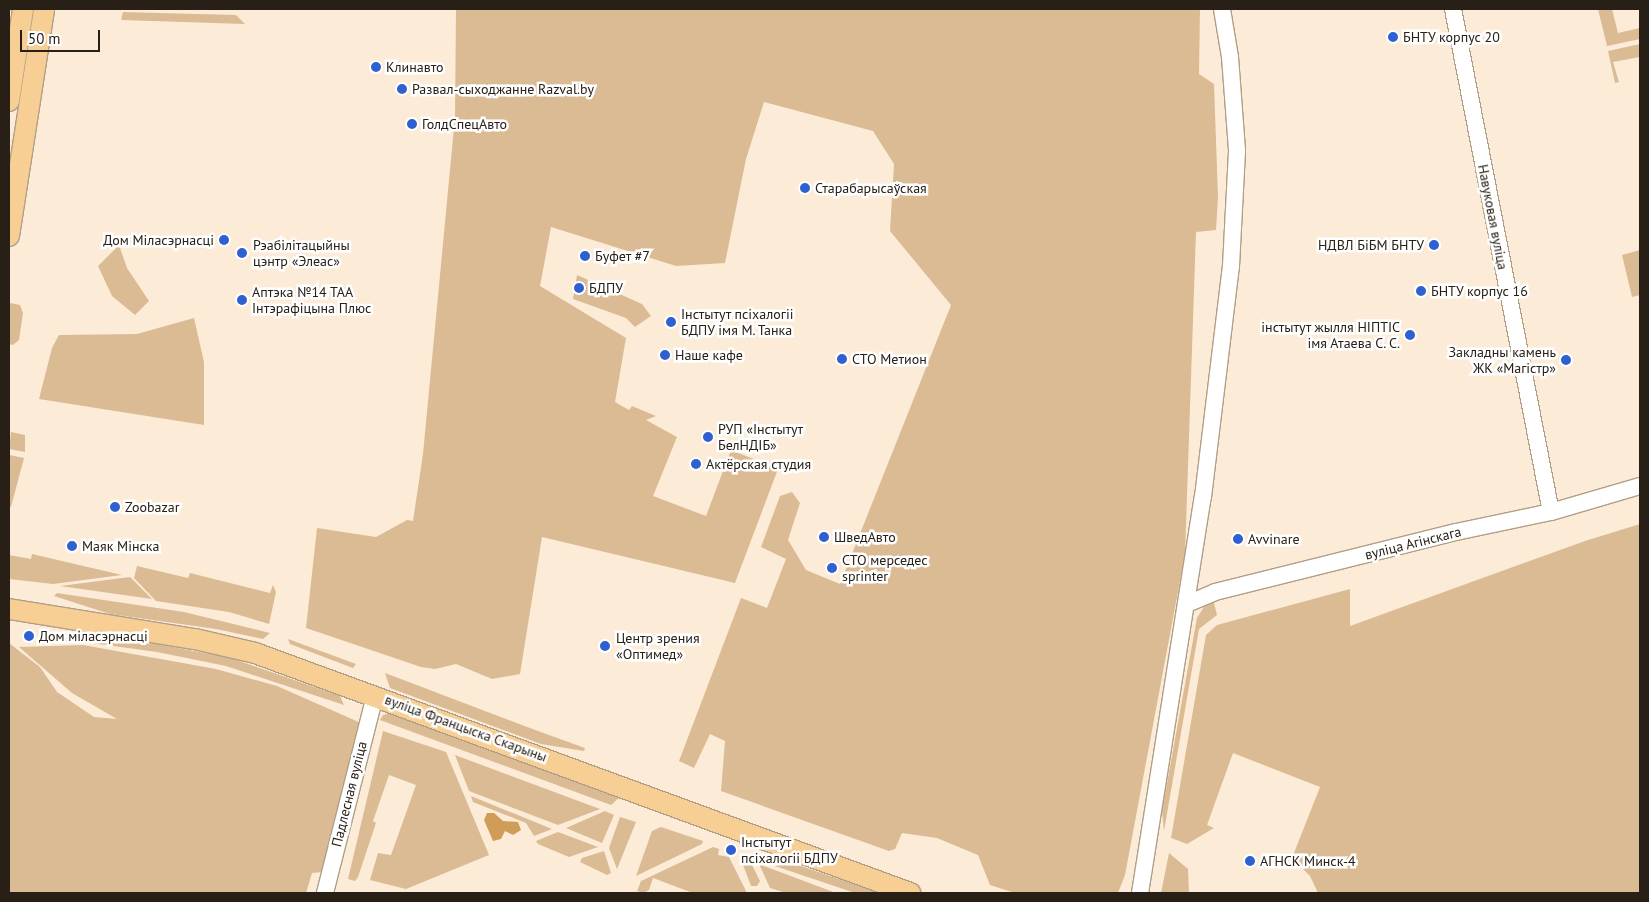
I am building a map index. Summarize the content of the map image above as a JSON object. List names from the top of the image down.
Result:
{
  "streets": {
    "main road": ["вуліца Францыска Скарыны"],
    "street": ["Навуковая вуліца", "вуліца Агінскага", "Падлесная вуліца"]
  },
  "crossings": [
    ["Навуковая вуліца", "вуліца Агінскага"],
    ["вуліца Францыска Скарыны", "Падлесная вуліца"]
  ],
  "places": [
    "БНТУ корпус 20",
    "Клинавто",
    "Развал-сыходжанне Razval.by",
    "ГолдСпецАвто",
    "Старабарысаўская",
    "Дом Міласэрнасці",
    "НДВЛ БіБМ БНТУ",
    "Рэабілітацыйны цэнтр «Элеас»",
    "Буфет #7",
    "БДПУ",
    "БНТУ корпус 16",
    "Аптэка №14 ТАА Інтэрафіцына Плюс",
    "Інстытут псіхалогіі БДПУ імя М. Танка",
    "інстытут жылля НІПТІС імя Атаева С. С.",
    "Наше кафе",
    "СТО Метион",
    "Закладны камень ЖК «Магістр»",
    "РУП «Інстытут БелНДІБ»",
    "Актёрская студия",
    "Zoobazar",
    "ШведАвто",
    "Avvinare",
    "Маяк Мінска",
    "СТО мерседес sprinter",
    "Дом міласэрнасці",
    "Центр зрения «Оптимед»",
    "Інстытут псіхалогіі БДПУ",
    "АГНСК Минск-4"
  ],
  "scale_bar": "50 m"
}
